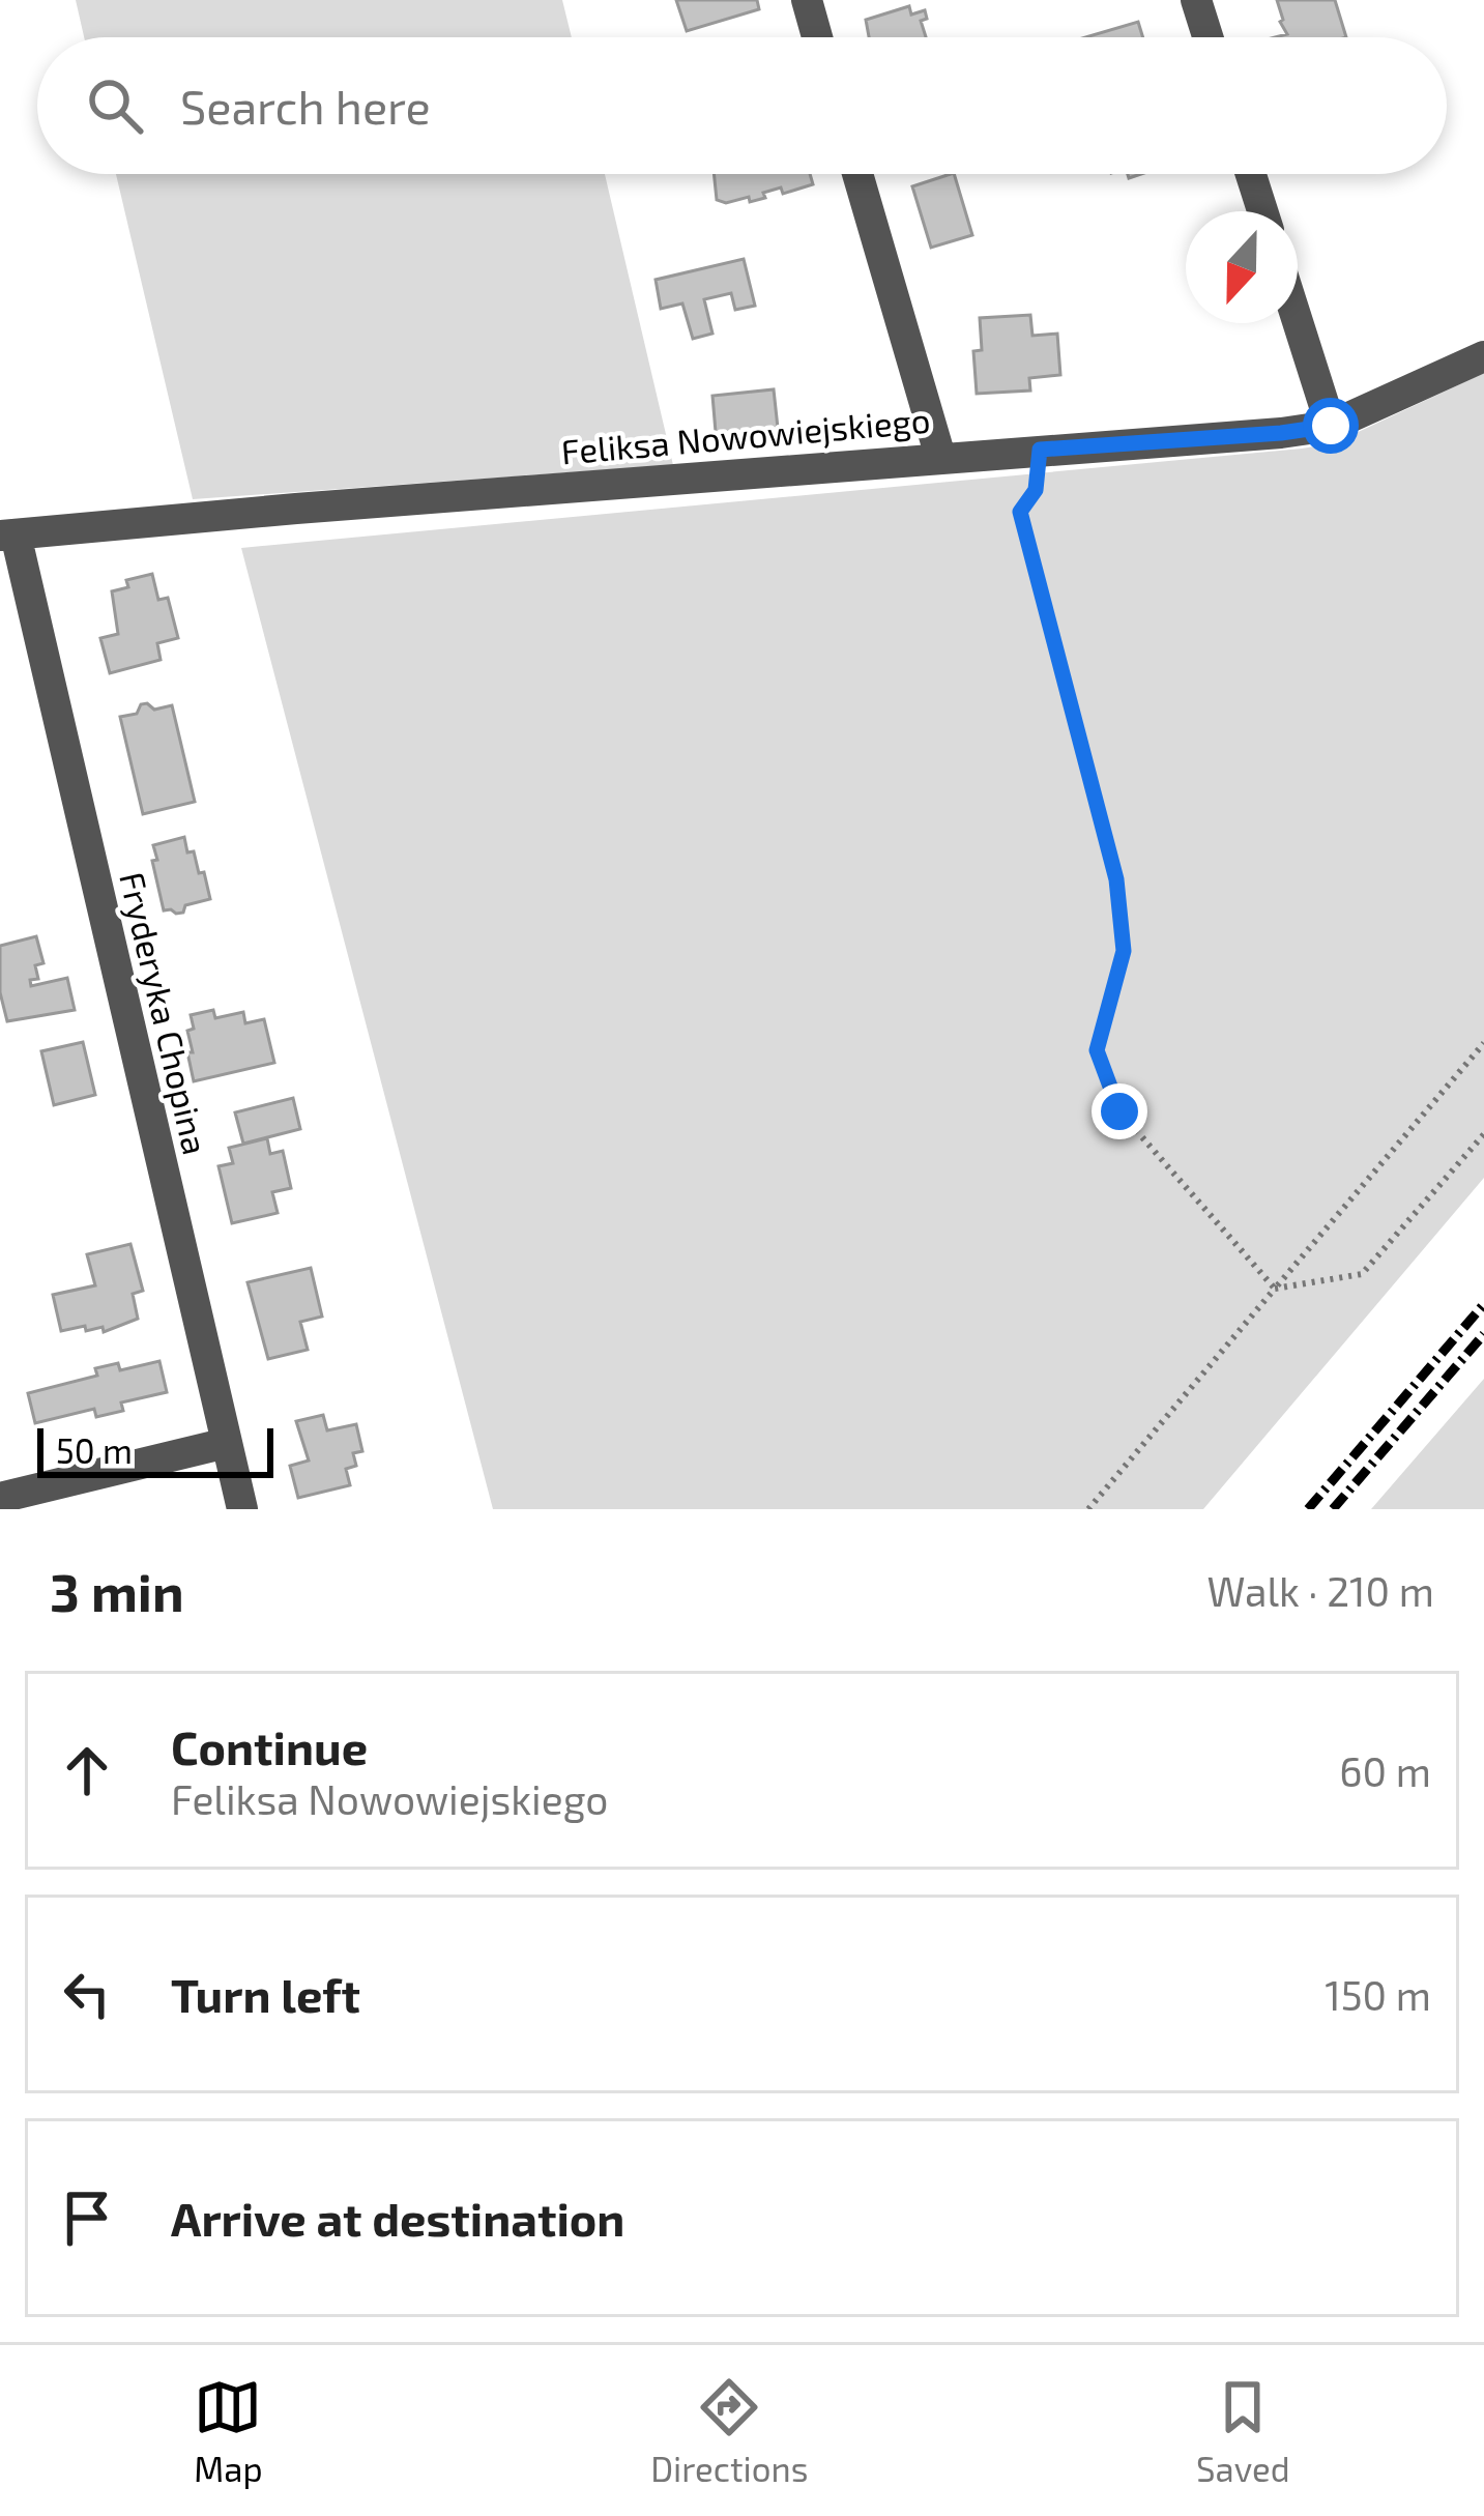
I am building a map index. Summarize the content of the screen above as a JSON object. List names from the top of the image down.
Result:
{
  "streets": {
    "street": ["Feliksa Nowowiejskiego", "Fryderyka Chopina"]
  },
  "crossings": [
    ["Feliksa Nowowiejskiego", "Fryderyka Chopina"]
  ],
  "scale_bar": "50 m",
  "north": "bottom",
  "page": {
    "search": "Search here",
    "scale": "50 m",
    "heading": ["3 min", "Walk · 210 m"],
    "list": [
      ["Continue", "Feliksa Nowowiejskiego", "60 m"],
      ["Turn left", "150 m"],
      "Arrive at destination"
    ],
    "nav": ["Map", "Directions", "Saved"]
  }
}
